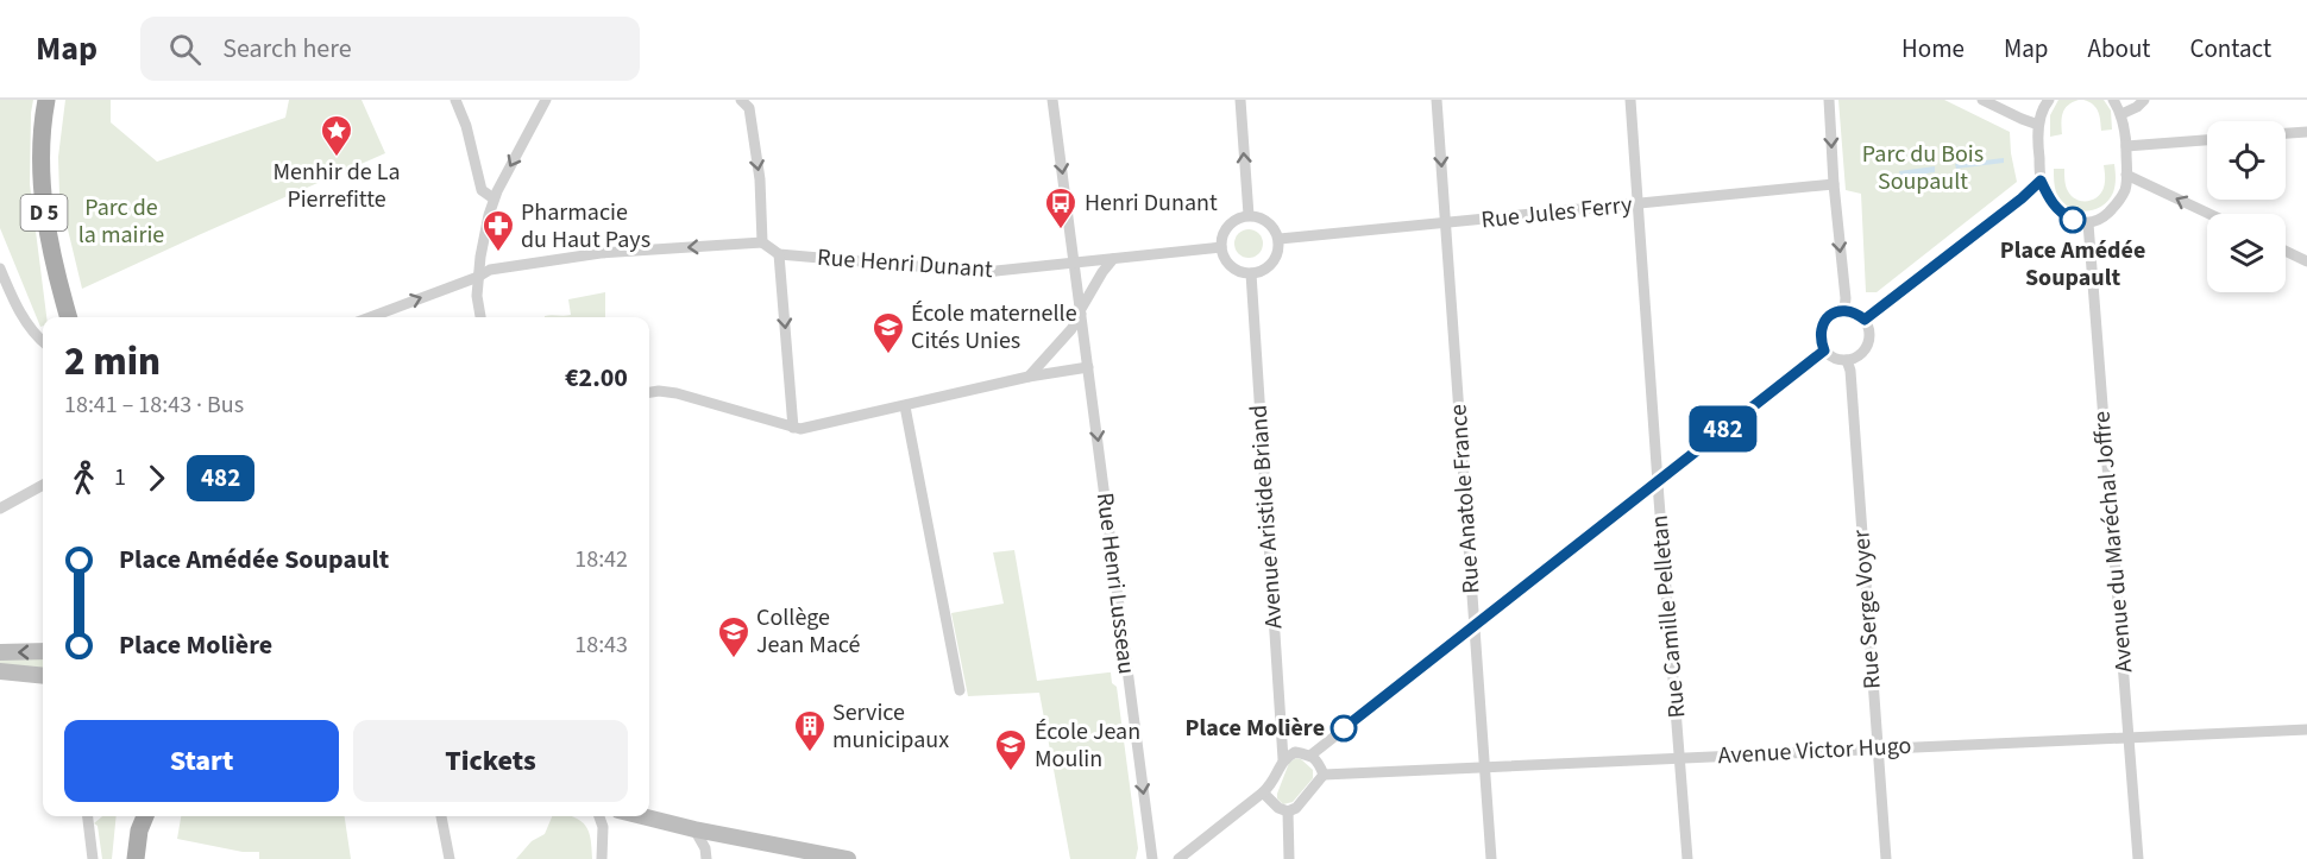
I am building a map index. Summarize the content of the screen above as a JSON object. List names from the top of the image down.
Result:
{
  "streets": {
    "main road": ["D 5"],
    "street": [
      "Rue Jules Ferry",
      "Rue Henri Dunant",
      "Rue Anatole France",
      "Avenue Aristide Briand",
      "Avenue du Maréchal Joffre",
      "Rue Henri Lusseau",
      "Rue Serge Voyer",
      "Rue Camille Pelletan",
      "Avenue Victor Hugo"
    ]
  },
  "crossings": [
    ["Rue Jules Ferry", "Rue Anatole France"],
    ["Rue Jules Ferry", "Avenue Aristide Briand"],
    ["Rue Jules Ferry", "Rue Camille Pelletan"],
    ["Rue Henri Dunant", "Rue Henri Lusseau"],
    ["Rue Anatole France", "Avenue Victor Hugo"],
    ["Avenue du Maréchal Joffre", "Avenue Victor Hugo"],
    ["Rue Serge Voyer", "Avenue Victor Hugo"],
    ["Rue Camille Pelletan", "Avenue Victor Hugo"]
  ],
  "one_way": ["Rue Henri Lusseau"],
  "parks": ["Parc du Bois Soupault", "Parc de la mairie"],
  "places": {
    "place": ["Menhir de La Pierrefitte"],
    "other": ["Place Amédée Soupault", "Place Molière"],
    "bus stop": ["Henri Dunant"],
    "pharmacy": ["Pharmacie du Haut Pays"],
    "school or university": ["École maternelle Cités Unies", "Collège Jean Macé", "École Jean Moulin"],
    "building": ["Service municipaux"]
  },
  "lines": ["bus line 482"],
  "page": {
    "header": "Map",
    "search": "Search here",
    "nav": [
      "Home",
      "Map",
      "About",
      "Contact"
    ],
    "on_map": "482",
    "heading": ["2 min", "18:41 – 18:43 · Bus", "€2.00"],
    "legs": ["1", "482"],
    "list": [
      {
        "name": "Place Amédée Soupault",
        "value": "18:42"
      },
      {
        "name": "Place Molière",
        "value": "18:43"
      }
    ],
    "buttons": ["Start", "Tickets"]
  }
}
